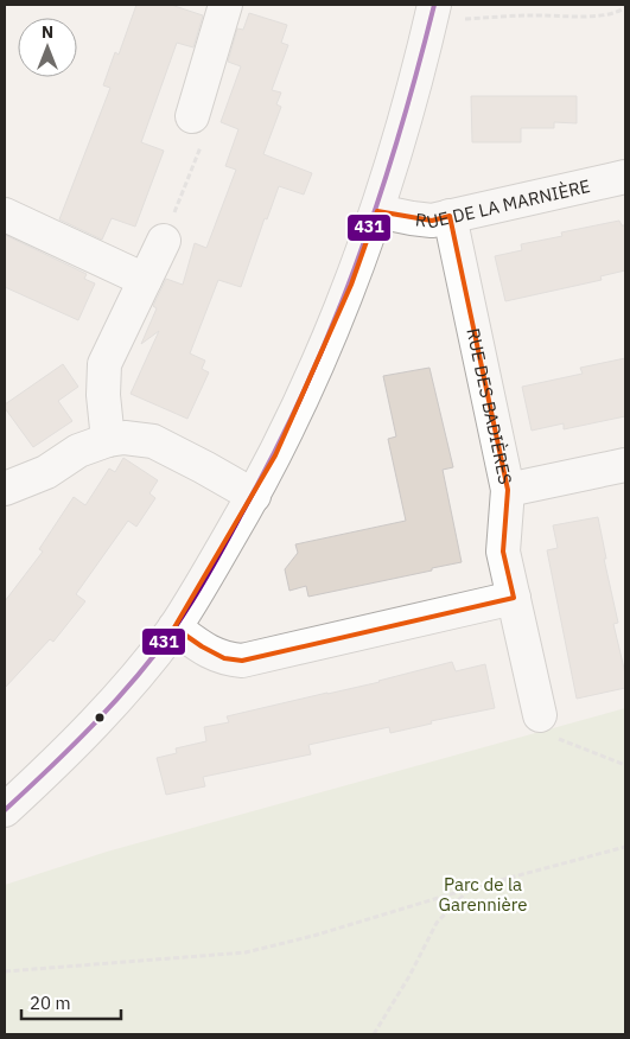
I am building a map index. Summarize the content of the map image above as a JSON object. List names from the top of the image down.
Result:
{
  "streets": {
    "street": ["RUE DE LA MARNIÈRE", "RUE DES BADIÈRES"]
  },
  "crossings": [
    ["RUE DE LA MARNIÈRE", "RUE DES BADIÈRES"]
  ],
  "parks": ["Parc de la Garennière"],
  "lines": ["transit line 431"],
  "scale_bar": "20 m",
  "north": "top"
}
